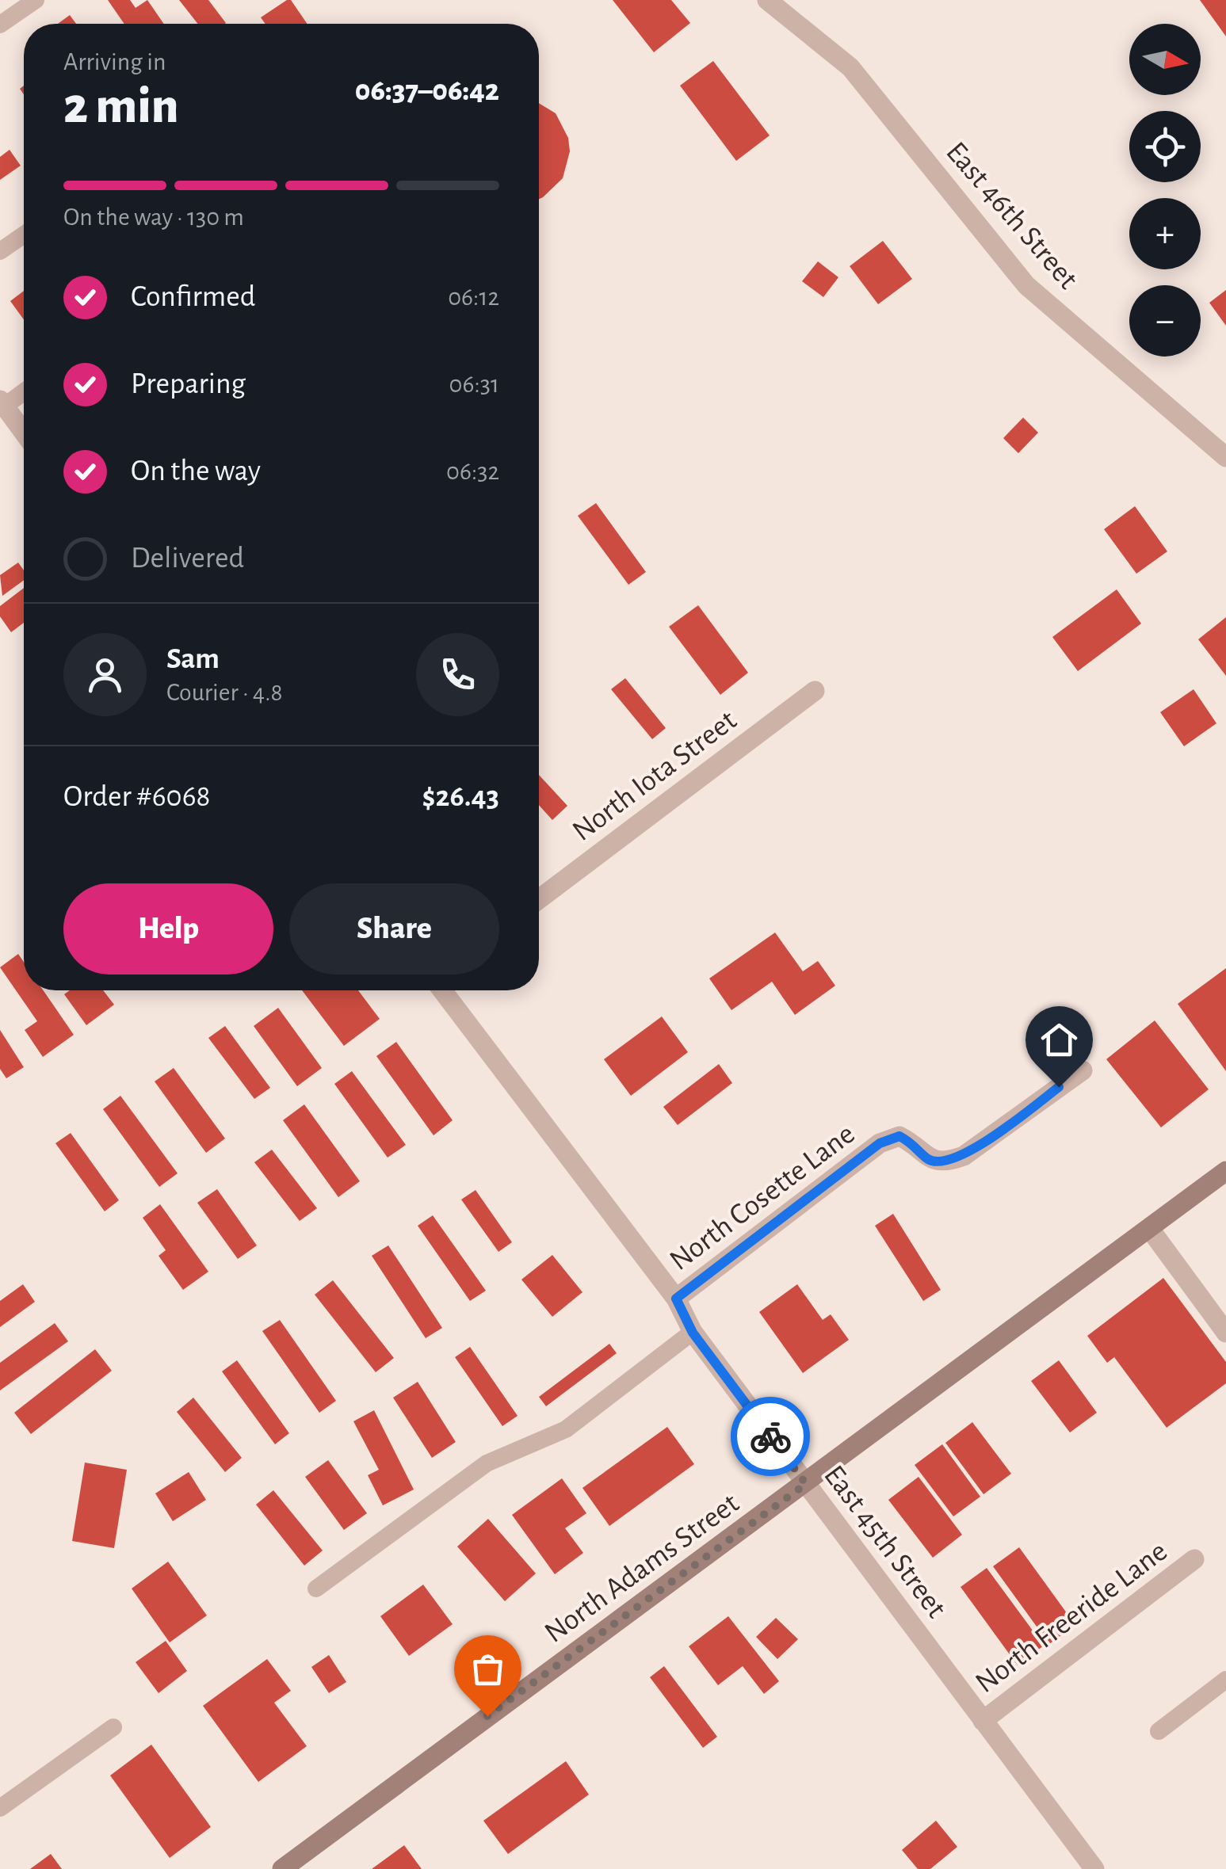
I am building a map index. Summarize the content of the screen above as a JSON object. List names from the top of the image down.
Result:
{
  "streets": {
    "street": [
      "East 46th Street",
      "North Iota Street",
      "North Cosette Lane",
      "East 45th Street",
      "North Adams Street",
      "North Freeride Lane"
    ]
  },
  "crossings": [
    ["North Cosette Lane", "East 45th Street"],
    ["East 45th Street", "North Adams Street"],
    ["East 45th Street", "North Freeride Lane"]
  ],
  "north": "right",
  "page": {
    "map_buttons": ["+", "−"],
    "heading": ["2 min", "Arriving in", "06:37–06:42"],
    "panel": [
      "Sam",
      "Courier · 4.8",
      "Order #6068",
      "$26.43"
    ],
    "bar": "On the way · 130 m",
    "list": [
      ["Confirmed", "06:12"],
      ["Preparing", "06:31"],
      ["On the way", "06:32"],
      "Delivered"
    ],
    "buttons": ["Help", "Share"]
  }
}
